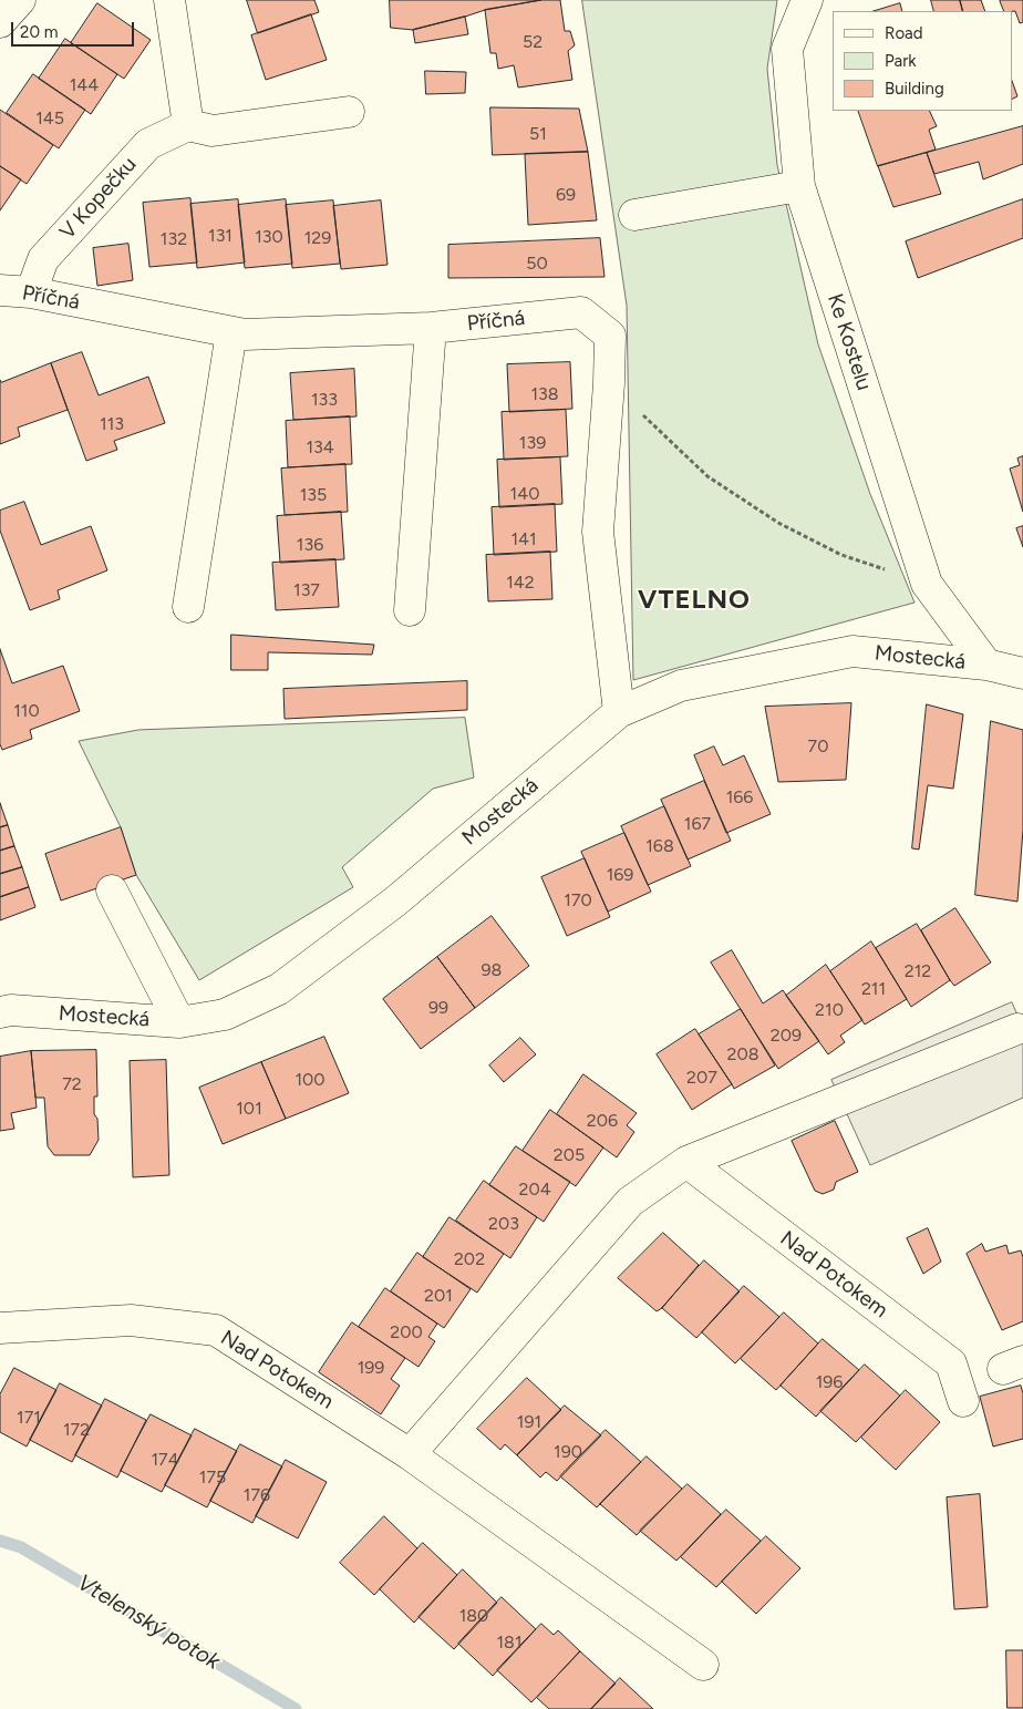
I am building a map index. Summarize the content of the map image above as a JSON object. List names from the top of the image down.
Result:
{
  "streets": {
    "street": [
      "V Kopečku",
      "Příčná",
      "Ke Kostelu",
      "Mostecká",
      "Nad Potokem"
    ]
  },
  "crossings": [
    ["V Kopečku", "Příčná"],
    ["Příčná", "Mostecká"],
    ["Ke Kostelu", "Mostecká"]
  ],
  "districts": ["VTELNO"],
  "water": ["Vtelenský potok"],
  "house_numbers": [
    "52",
    "144",
    "145",
    "51",
    "69",
    "131",
    "130",
    "129",
    "132",
    "50",
    "138",
    "133",
    "113",
    "139",
    "134",
    "140",
    "135",
    "141",
    "136",
    "142",
    "137",
    "110",
    "70",
    "166",
    "167",
    "168",
    "169",
    "170",
    "98",
    "212",
    "211",
    "99",
    "210",
    "209",
    "208",
    "207",
    "100",
    "72",
    "101",
    "206",
    "205",
    "204",
    "203",
    "202",
    "201",
    "200",
    "199",
    "196",
    "171",
    "191",
    "172",
    "190",
    "174",
    "175",
    "176",
    "180",
    "181"
  ],
  "legend": ["Road", "Park", "Building"],
  "scale_bar": "20 m"
}
